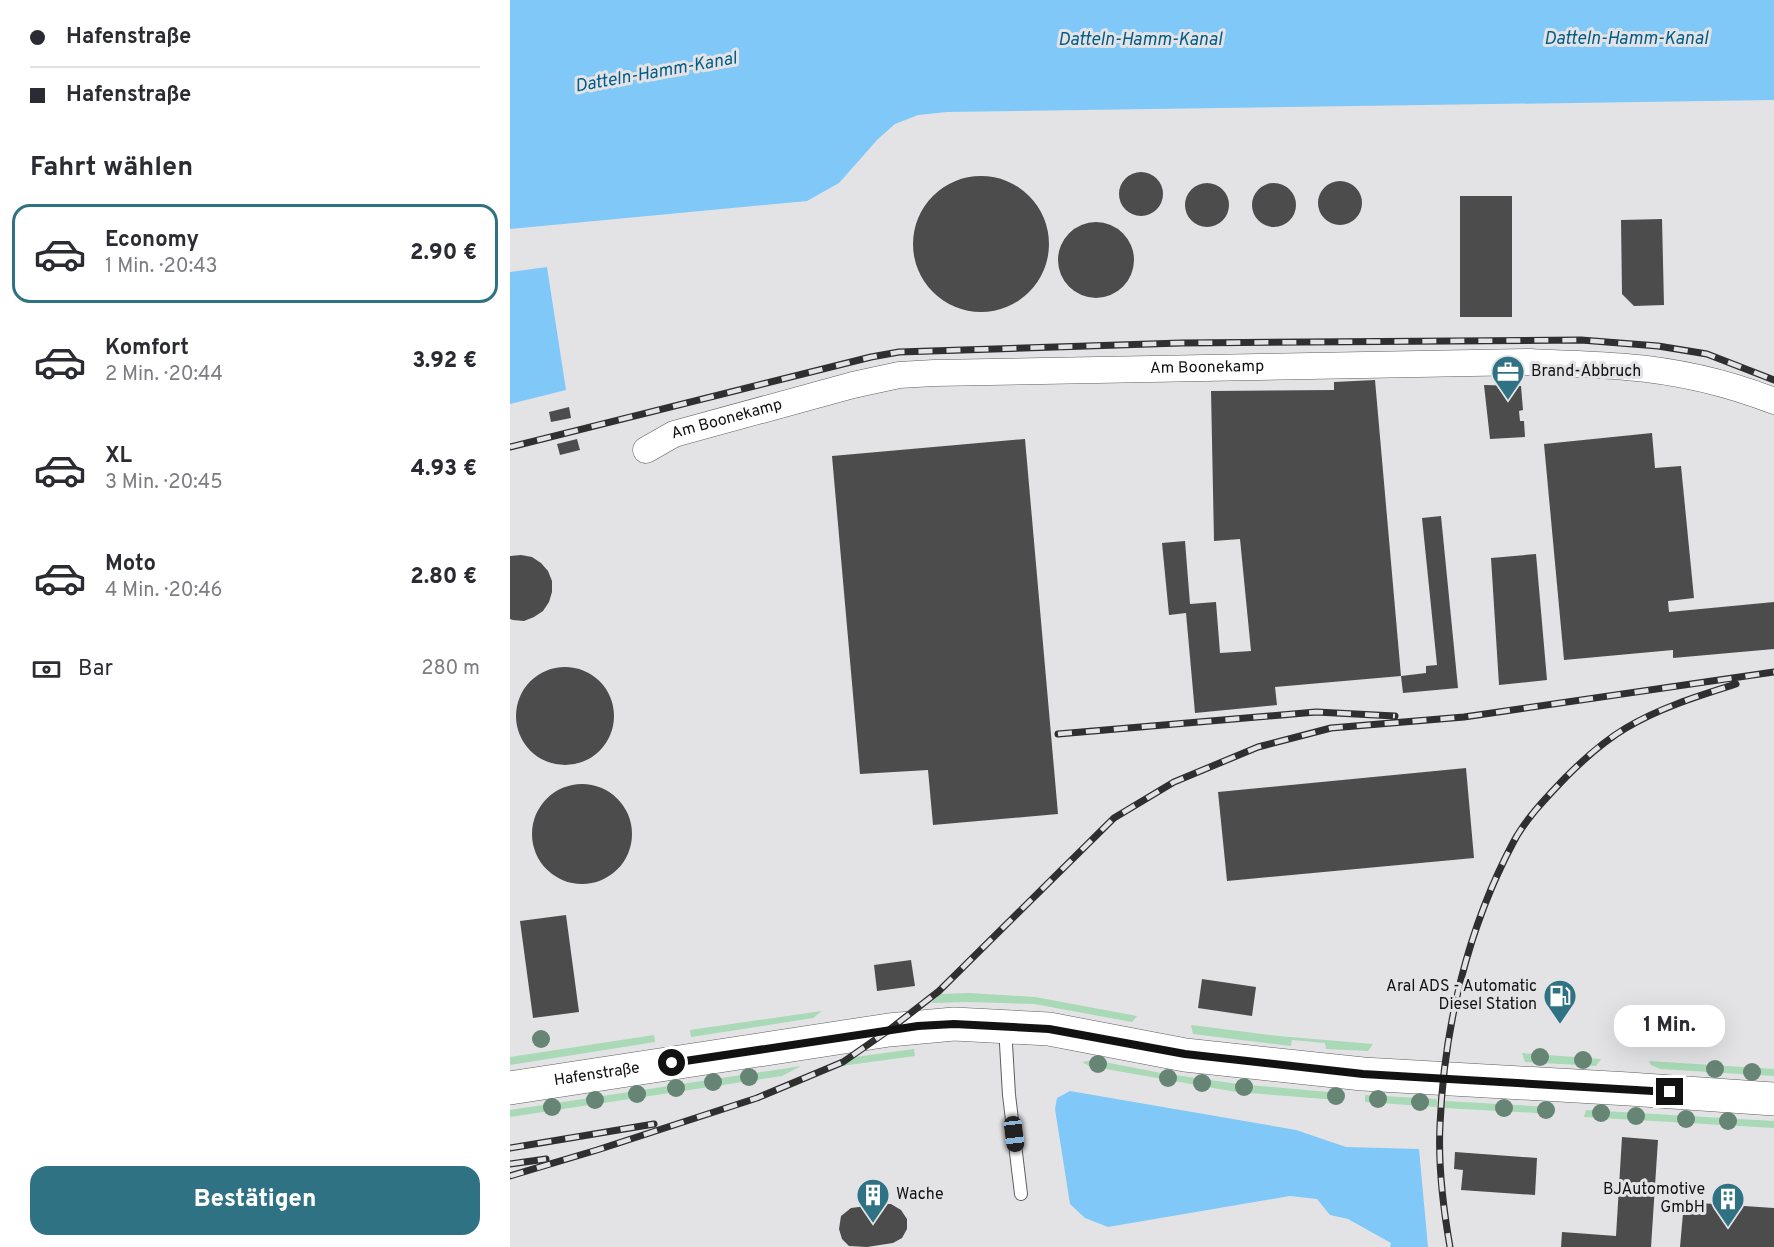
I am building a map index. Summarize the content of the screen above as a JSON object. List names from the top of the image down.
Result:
{
  "streets": {
    "street": ["Am Boonekamp", "Hafenstraße"]
  },
  "water": ["Datteln-Hamm-Kanal"],
  "places": {
    "office": ["Brand-Abbruch"],
    "fuel station": ["Aral ADS - Automatic Diesel Station"],
    "building": ["Wache", "BJAutomotive GmbH"]
  },
  "page": {
    "banner": ["Hafenstraße", "Hafenstraße"],
    "heading": "Fahrt wählen",
    "list": [
      {
        "name": "Economy",
        "note": "1 Min. · 20:43",
        "value": "2.90 €"
      },
      {
        "name": "Komfort",
        "note": "2 Min. · 20:44",
        "value": "3.92 €"
      },
      {
        "name": "XL",
        "note": "3 Min. · 20:45",
        "value": "4.93 €"
      },
      {
        "name": "Moto",
        "note": "4 Min. · 20:46",
        "value": "2.80 €"
      }
    ],
    "pay": ["Bar", "280 m"],
    "bubble": "1 Min.",
    "buttons": "Bestätigen"
  }
}
